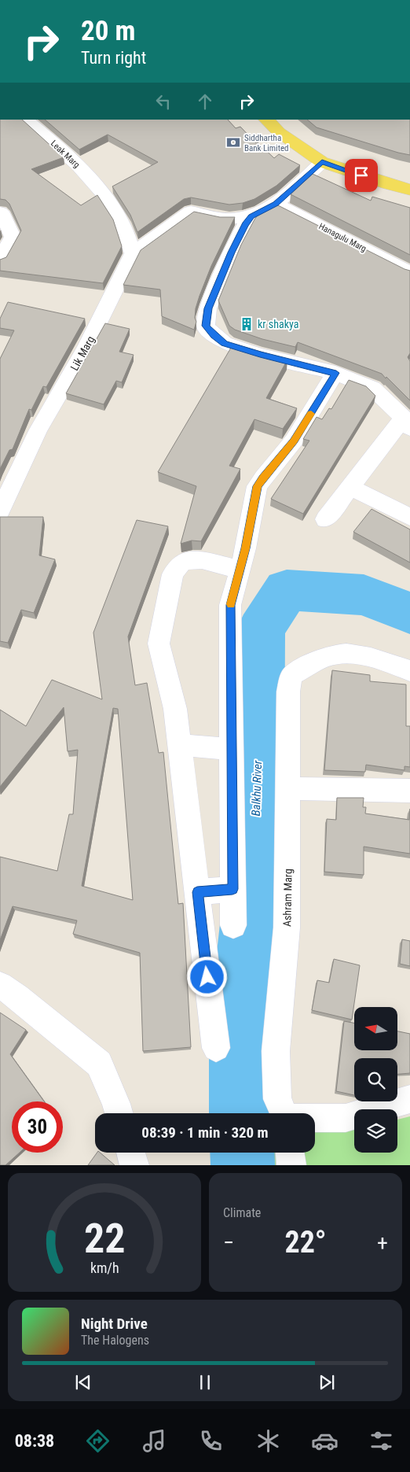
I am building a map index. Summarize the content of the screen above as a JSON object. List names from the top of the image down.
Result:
{
  "streets": {
    "street": [
      "Leak Marg",
      "Hanagulu Marg",
      "Lik Marg",
      "Ashram Marg"
    ]
  },
  "crossings": [
    ["Leak Marg", "Lik Marg"]
  ],
  "water": ["Balkhu River"],
  "places": {
    "bank": ["Siddhartha Bank Limited"],
    "building": ["kr shakya"]
  },
  "north": "left",
  "page": {
    "turn": ["20 m", "Turn right"],
    "limit": "30",
    "trip": "08:39 · 1 min · 320 m",
    "tile": "Climate",
    "heat": ["−", "22°", "+"],
    "song": ["Night Drive", "The Halogens"],
    "tabs": "08:38",
    "gauge": ["22", "km/h"]
  }
}
